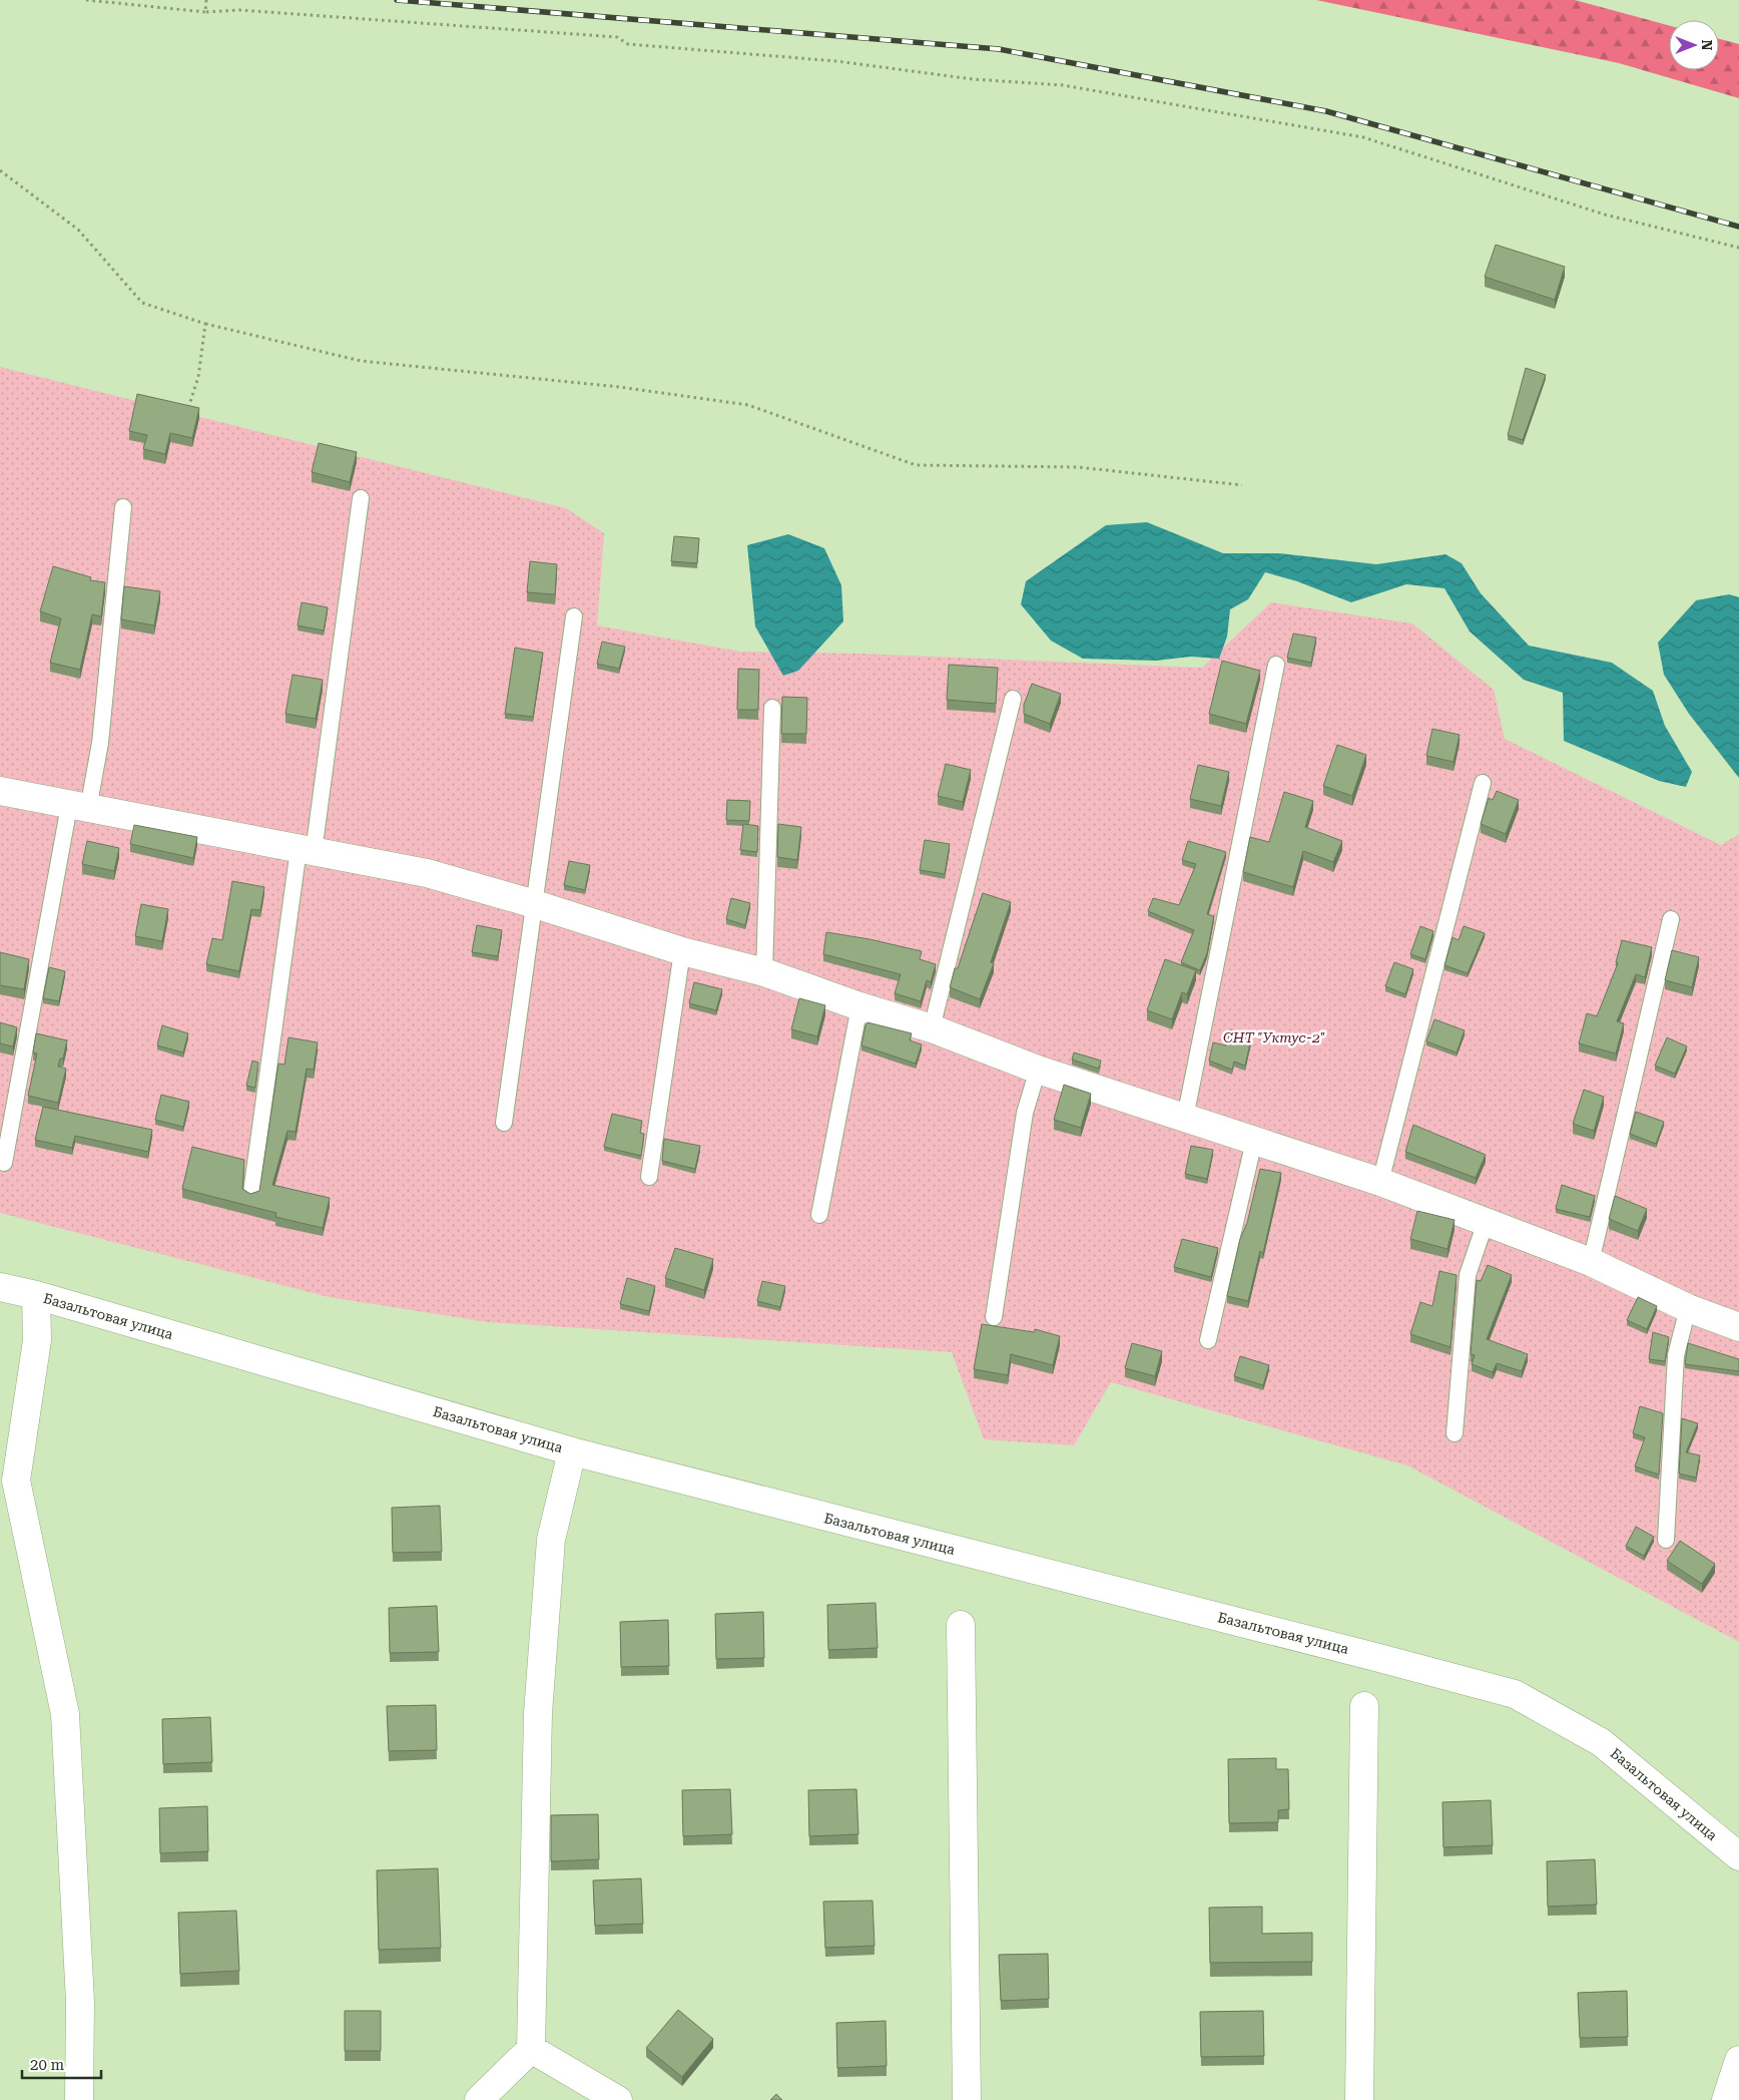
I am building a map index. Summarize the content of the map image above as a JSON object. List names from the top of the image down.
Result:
{
  "streets": {
    "street": ["Базальтовая улица"]
  },
  "parks": ["СНТ \"Уктус-2\""],
  "scale_bar": "20 m",
  "north": "right"
}
